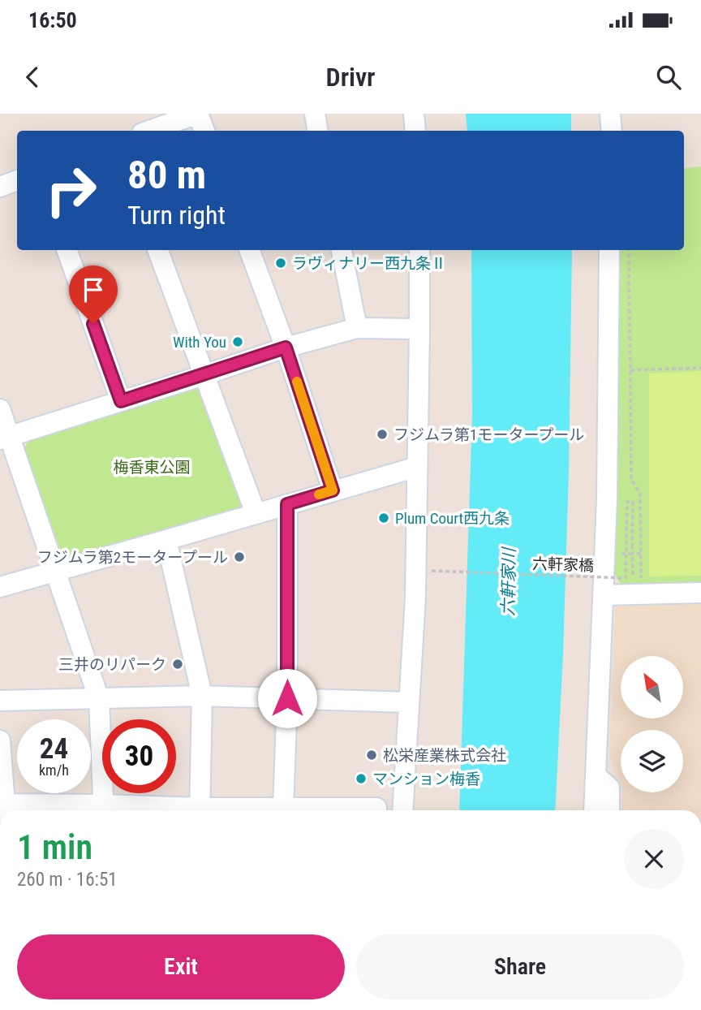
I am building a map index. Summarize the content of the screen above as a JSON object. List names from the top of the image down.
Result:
{
  "streets": {
    "path": ["六軒家橋"]
  },
  "water": ["六軒家川"],
  "parks": ["梅香東公園"],
  "places": [
    "ラヴィナリー西九条Ⅱ",
    "With You",
    "フジムラ第1モータープール",
    "Plum Court西九条",
    "フジムラ第2モータープール",
    "三井のリパーク",
    "松栄産業株式会社",
    "マンション梅香"
  ],
  "north": "top left",
  "page": {
    "status": "16:50",
    "header": "Drivr",
    "turn": ["80 m", "Turn right"],
    "speed": "24 km/h",
    "limit": "30",
    "heading": ["1 min", "260 m · 16:51"],
    "buttons": ["Exit", "Share"]
  }
}
